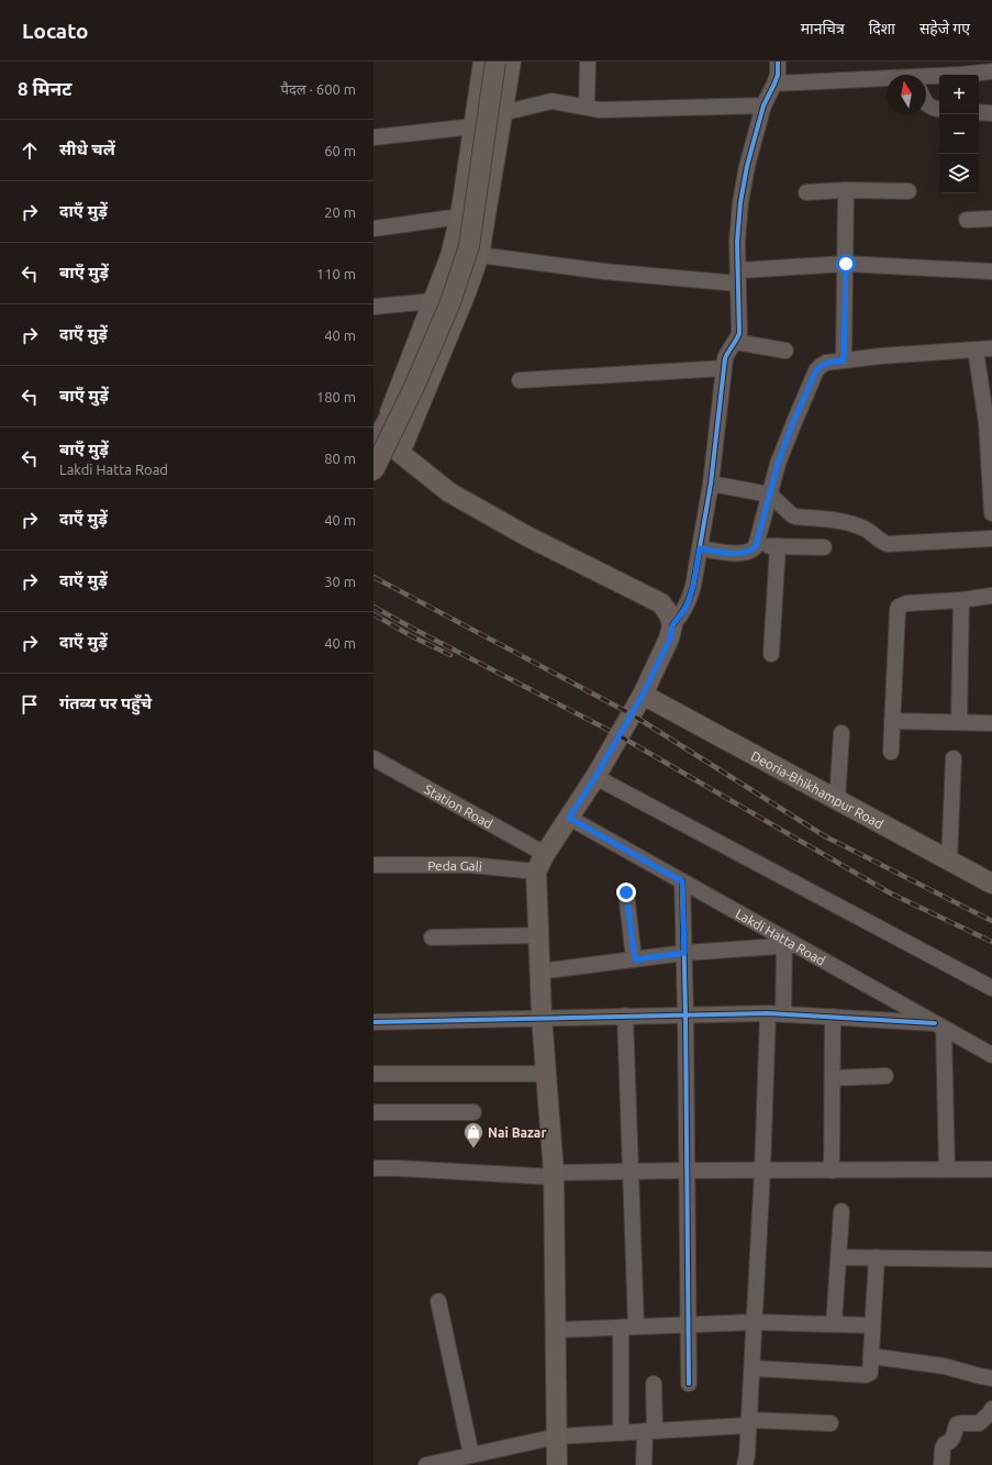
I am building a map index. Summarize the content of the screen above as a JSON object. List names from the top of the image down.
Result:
{
  "streets": {
    "main road": ["Deoria-Bhikhampur Road"],
    "street": ["Station Road", "Peda Gali", "Lakdi Hatta Road"]
  },
  "places": {
    "shop": ["Nai Bazar"]
  },
  "north": "top",
  "page": {
    "header": "Locato",
    "nav": ["मानचित्र", "दिशा", "सहेजे गए"],
    "heading": ["8 मिनट", "पैदल · 600 m"],
    "map_buttons": ["+", "−"],
    "list": [
      ["सीधे चलें", "60 m"],
      ["दाएँ मुड़ें", "20 m"],
      ["बाएँ मुड़ें", "110 m"],
      ["दाएँ मुड़ें", "40 m"],
      ["बाएँ मुड़ें", "180 m"],
      ["बाएँ मुड़ें", "Lakdi Hatta Road", "80 m"],
      ["दाएँ मुड़ें", "40 m"],
      ["दाएँ मुड़ें", "30 m"],
      ["दाएँ मुड़ें", "40 m"],
      "गंतव्य पर पहुँचे"
    ]
  }
}
